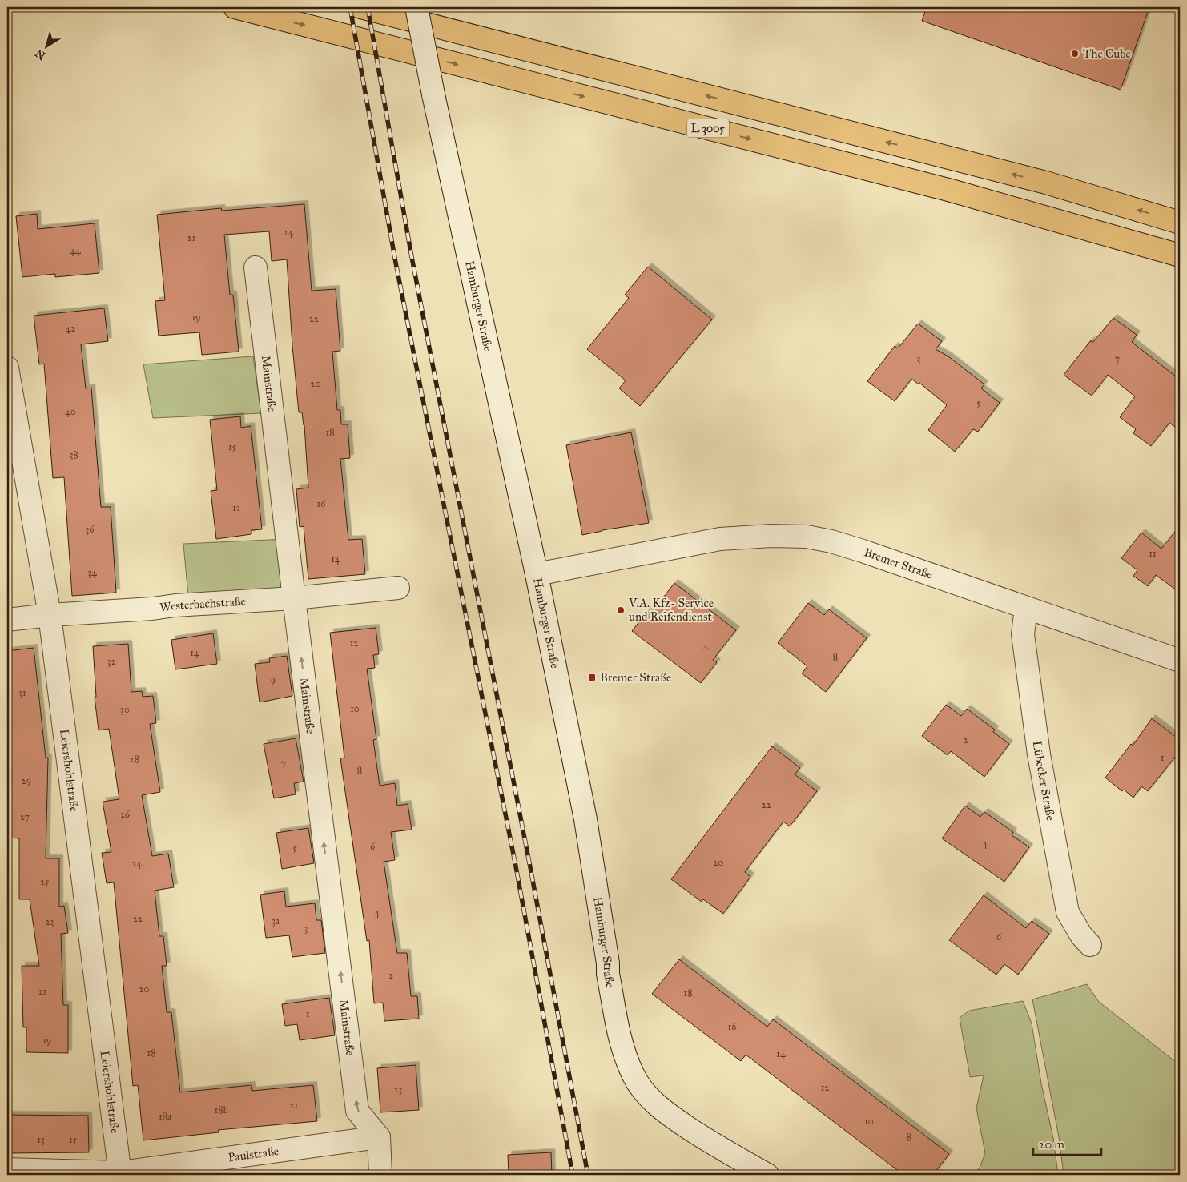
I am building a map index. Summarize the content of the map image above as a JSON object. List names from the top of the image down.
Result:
{
  "streets": {
    "highway": ["L 3005"],
    "street": [
      "Hamburger Straße",
      "Mainstraße",
      "Bremer Straße",
      "Westerbachstraße",
      "Leiershohlstraße",
      "Lübecker Straße",
      "Paulstraße"
    ]
  },
  "crossings": [
    ["Hamburger Straße", "Bremer Straße"],
    ["Mainstraße", "Westerbachstraße"],
    ["Mainstraße", "Paulstraße"],
    ["Bremer Straße", "Lübecker Straße"],
    ["Westerbachstraße", "Leiershohlstraße"],
    ["Leiershohlstraße", "Paulstraße"]
  ],
  "one_way": ["Mainstraße"],
  "places": {
    "other": ["The Cube", "V.A. Kfz- Service und Reifendienst"],
    "transit": ["Bremer Straße"]
  },
  "house_numbers": [
    "24",
    "21",
    "44",
    "19",
    "22",
    "42",
    "3",
    "7",
    "20",
    "5",
    "40",
    "18",
    "15",
    "38",
    "16",
    "13",
    "36",
    "11",
    "14",
    "34",
    "12",
    "4",
    "14",
    "8",
    "32",
    "9",
    "31",
    "10",
    "30",
    "2",
    "1",
    "28",
    "7",
    "8",
    "29",
    "22",
    "26",
    "27",
    "4",
    "6",
    "5",
    "20",
    "24",
    "25",
    "4",
    "22",
    "3a",
    "23",
    "3",
    "6",
    "2",
    "20",
    "21",
    "18",
    "1",
    "16",
    "19",
    "18",
    "14",
    "12",
    "23",
    "21",
    "18b",
    "18a",
    "10",
    "8",
    "13",
    "15"
  ],
  "scale_bar": "20 m",
  "north": "bottom left"
}
